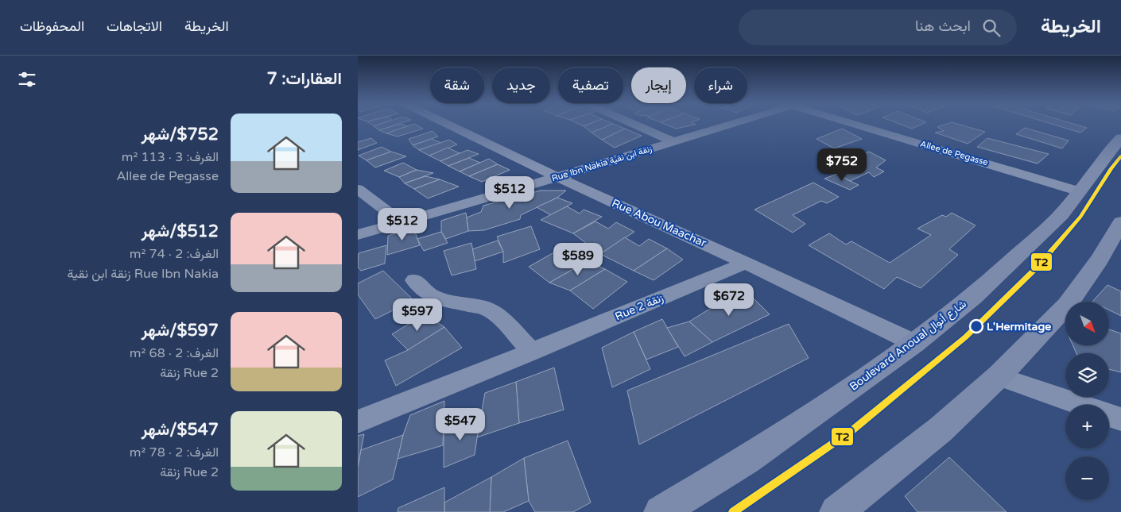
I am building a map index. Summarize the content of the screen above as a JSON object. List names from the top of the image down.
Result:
{
  "streets": {
    "street": [
      "Allee de Pegasse",
      "Rue Ibn Nakia زنقة ابن نقية",
      "Rue Abou Maachar",
      "Rue 2 زنقة",
      "Boulevard Anoual شارع أنوال"
    ]
  },
  "crossings": [
    ["Allee de Pegasse", "Boulevard Anoual شارع أنوال"],
    ["Rue Ibn Nakia زنقة ابن نقية", "Rue Abou Maachar"],
    ["Rue Abou Maachar", "Rue 2 زنقة"],
    ["Rue Abou Maachar", "Boulevard Anoual شارع أنوال"]
  ],
  "places": ["L'Hermitage"],
  "lines": ["transit line T2"],
  "north": "bottom right",
  "page": {
    "header": "الخريطة",
    "search": "ابحث هنا",
    "nav": ["الخريطة", "الاتجاهات", "المحفوظات"],
    "heading": "العقارات: 7",
    "chip": [
      "شراء",
      "إيجار",
      "تصفية",
      "جديد",
      "شقة"
    ],
    "list": [
      {
        "name": "$752/شهر",
        "note": "الغرف: 3 · 113 m² · Allee de Pegasse"
      },
      {
        "name": "$512/شهر",
        "note": "الغرف: 2 · 74 m² · Rue Ibn Nakia زنقة ابن نقية"
      },
      {
        "name": "$597/شهر",
        "note": "الغرف: 2 · 68 m² · Rue 2 زنقة"
      },
      {
        "name": "$547/شهر",
        "note": "الغرف: 2 · 78 m² · Rue 2 زنقة"
      }
    ],
    "price": [
      "$752",
      "$512",
      "$512",
      "$589",
      "$672",
      "$597",
      "$547"
    ],
    "map_buttons": ["+", "−"]
  }
}
